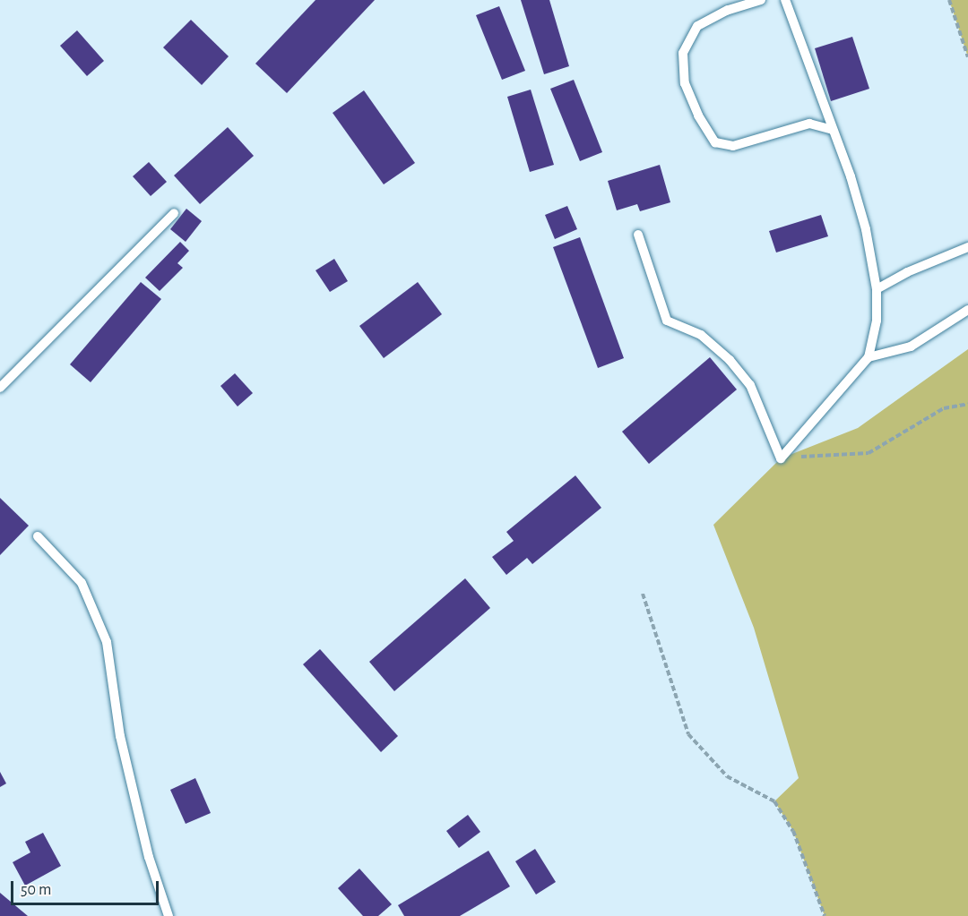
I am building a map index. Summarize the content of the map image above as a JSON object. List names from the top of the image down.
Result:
{
  "scale_bar": "50 m"
}
